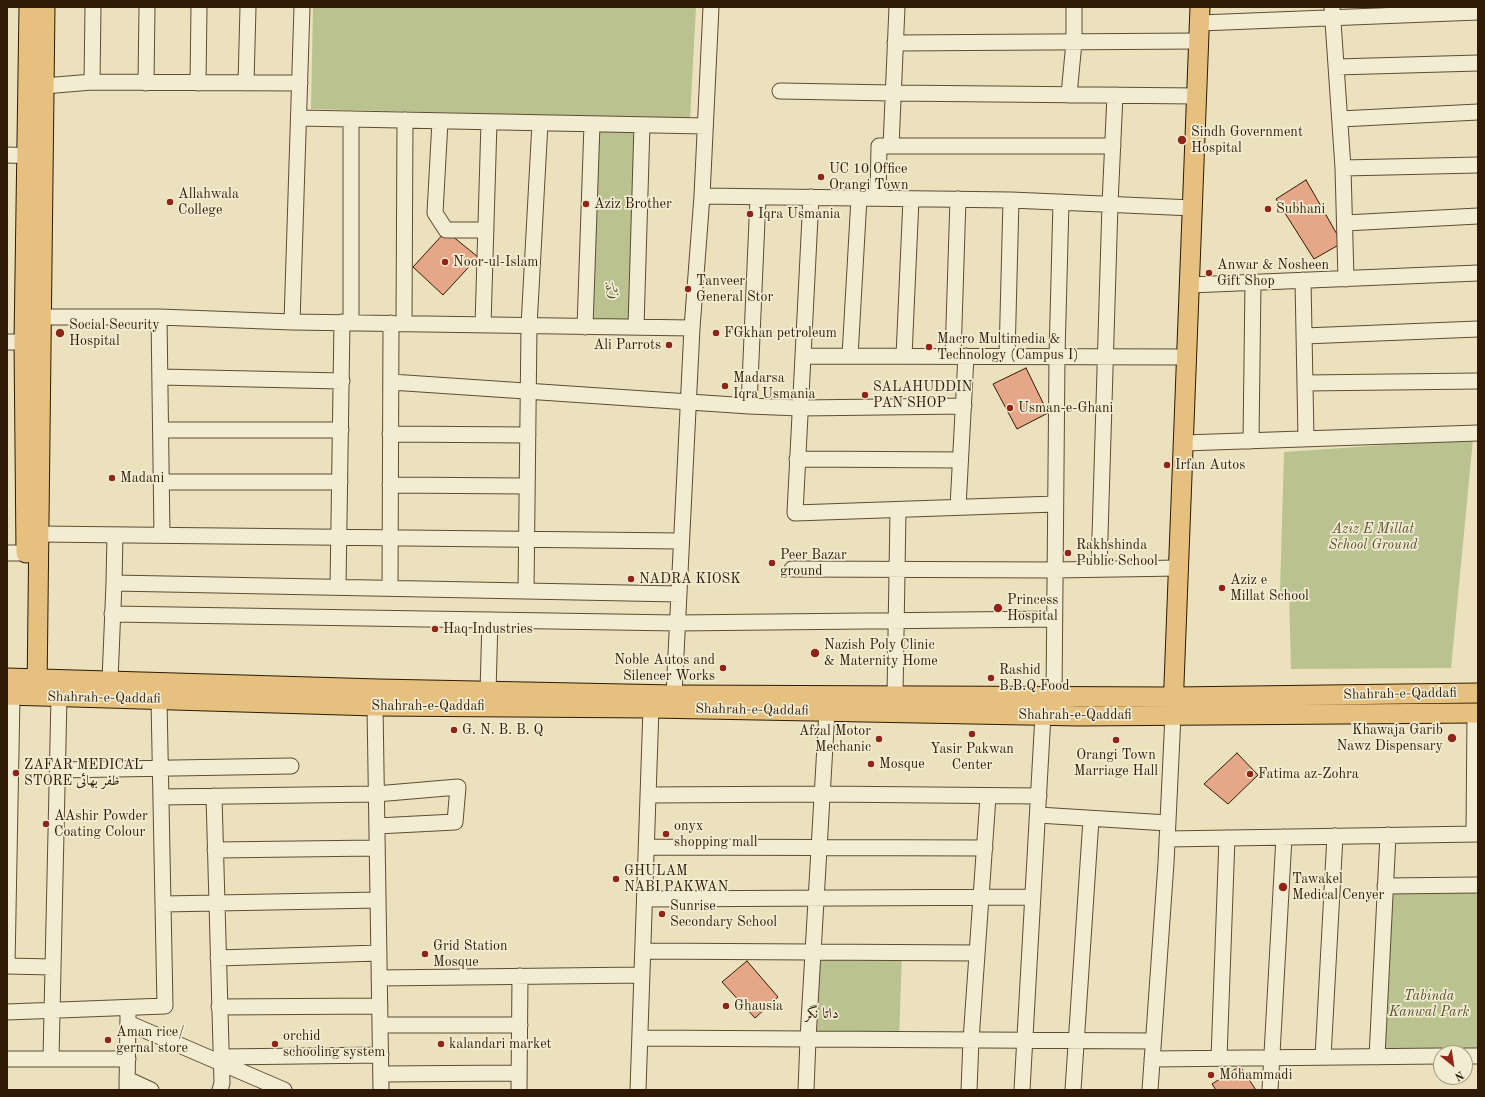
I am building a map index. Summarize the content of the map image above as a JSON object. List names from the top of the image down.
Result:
{
  "streets": {
    "main road": ["Shahrah-e-Qaddafi"]
  },
  "districts": ["داتا نگر"],
  "parks": ["باغ", "Aziz E Millat School Ground", "Tabinda Kanwal Park"],
  "places": [
    "Sindh Government Hospital",
    "UC 10 Office Orangi Town",
    "Allahwala College",
    "Aziz Brother",
    "Subhani",
    "Iqra Usmania",
    "Noor-ul-Islam",
    "Anwar & Nosheen Gift Shop",
    "Tanveer General Stor",
    "Social Security Hospital",
    "FGkhan petroleum",
    "Ali Parrots",
    "Macro Multimedia & Technology (Campus I)",
    "Madarsa Iqra Usmania",
    "SALAHUDDIN PAN SHOP",
    "Usman-e-Ghani",
    "Irfan Autos",
    "Madani",
    "Rakhshinda Public School",
    "Peer Bazar ground",
    "NADRA KIOSK",
    "Aziz e Millat School",
    "Princess Hospital",
    "Haq Industries",
    "Nazish Poly Clinic & Maternity Home",
    "Noble Autos and Silencer Works",
    "Rashid B.B.Q Food",
    "G. N. B. B. Q",
    "Yasir Pakwan Center",
    "Khawaja Garib Nawz Dispensary",
    "Afzal Motor Mechanic",
    "Orangi Town Marriage Hall",
    "Mosque",
    "ZAFAR MEDICAL STORE ظفر بھائی",
    "Fatima az-Zohra",
    "AAshir Powder Coating Colour",
    "onyx shopping mall",
    "GHULAM NABI PAKWAN",
    "Tawakel Medical Cenyer",
    "Sunrise Secondary School",
    "Grid Station Mosque",
    "Ghausia",
    "Aman rice/ gernal store",
    "orchid schooling system",
    "kalandari market",
    "Mohammadi"
  ],
  "north": "bottom right"
}
